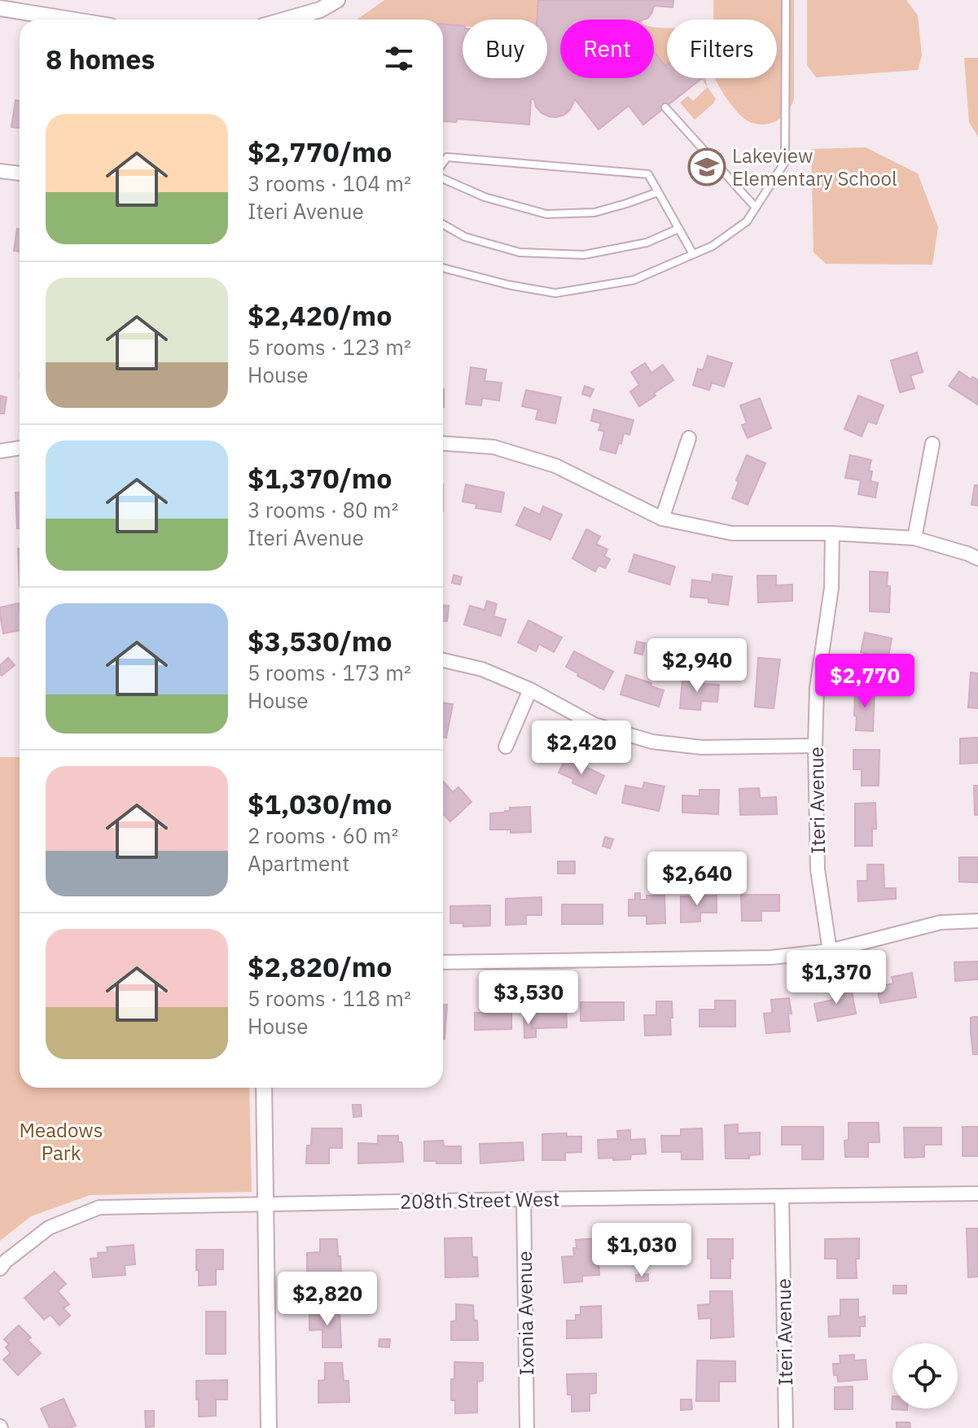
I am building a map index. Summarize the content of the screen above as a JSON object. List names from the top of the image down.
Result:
{
  "streets": {
    "street": ["Iteri Avenue", "208th Street West", "Ixonia Avenue"]
  },
  "crossings": [
    ["Iteri Avenue", "208th Street West"],
    ["208th Street West", "Ixonia Avenue"]
  ],
  "parks": ["Meadows Park"],
  "places": {
    "school or university": ["Lakeview Elementary School"]
  },
  "page": {
    "chip": ["Buy", "Rent", "Filters"],
    "heading": "8 homes",
    "list": [
      {
        "name": "$2,770/mo",
        "note": "3 rooms · 104 m² · Iteri Avenue"
      },
      {
        "name": "$2,420/mo",
        "note": "5 rooms · 123 m² · House"
      },
      {
        "name": "$1,370/mo",
        "note": "3 rooms · 80 m² · Iteri Avenue"
      },
      {
        "name": "$3,530/mo",
        "note": "5 rooms · 173 m² · House"
      },
      {
        "name": "$1,030/mo",
        "note": "2 rooms · 60 m² · Apartment"
      },
      {
        "name": "$2,820/mo",
        "note": "5 rooms · 118 m² · House"
      }
    ],
    "price": [
      "$2,940",
      "$2,770",
      "$2,420",
      "$2,640",
      "$1,370",
      "$3,530",
      "$1,030",
      "$2,820"
    ]
  }
}
